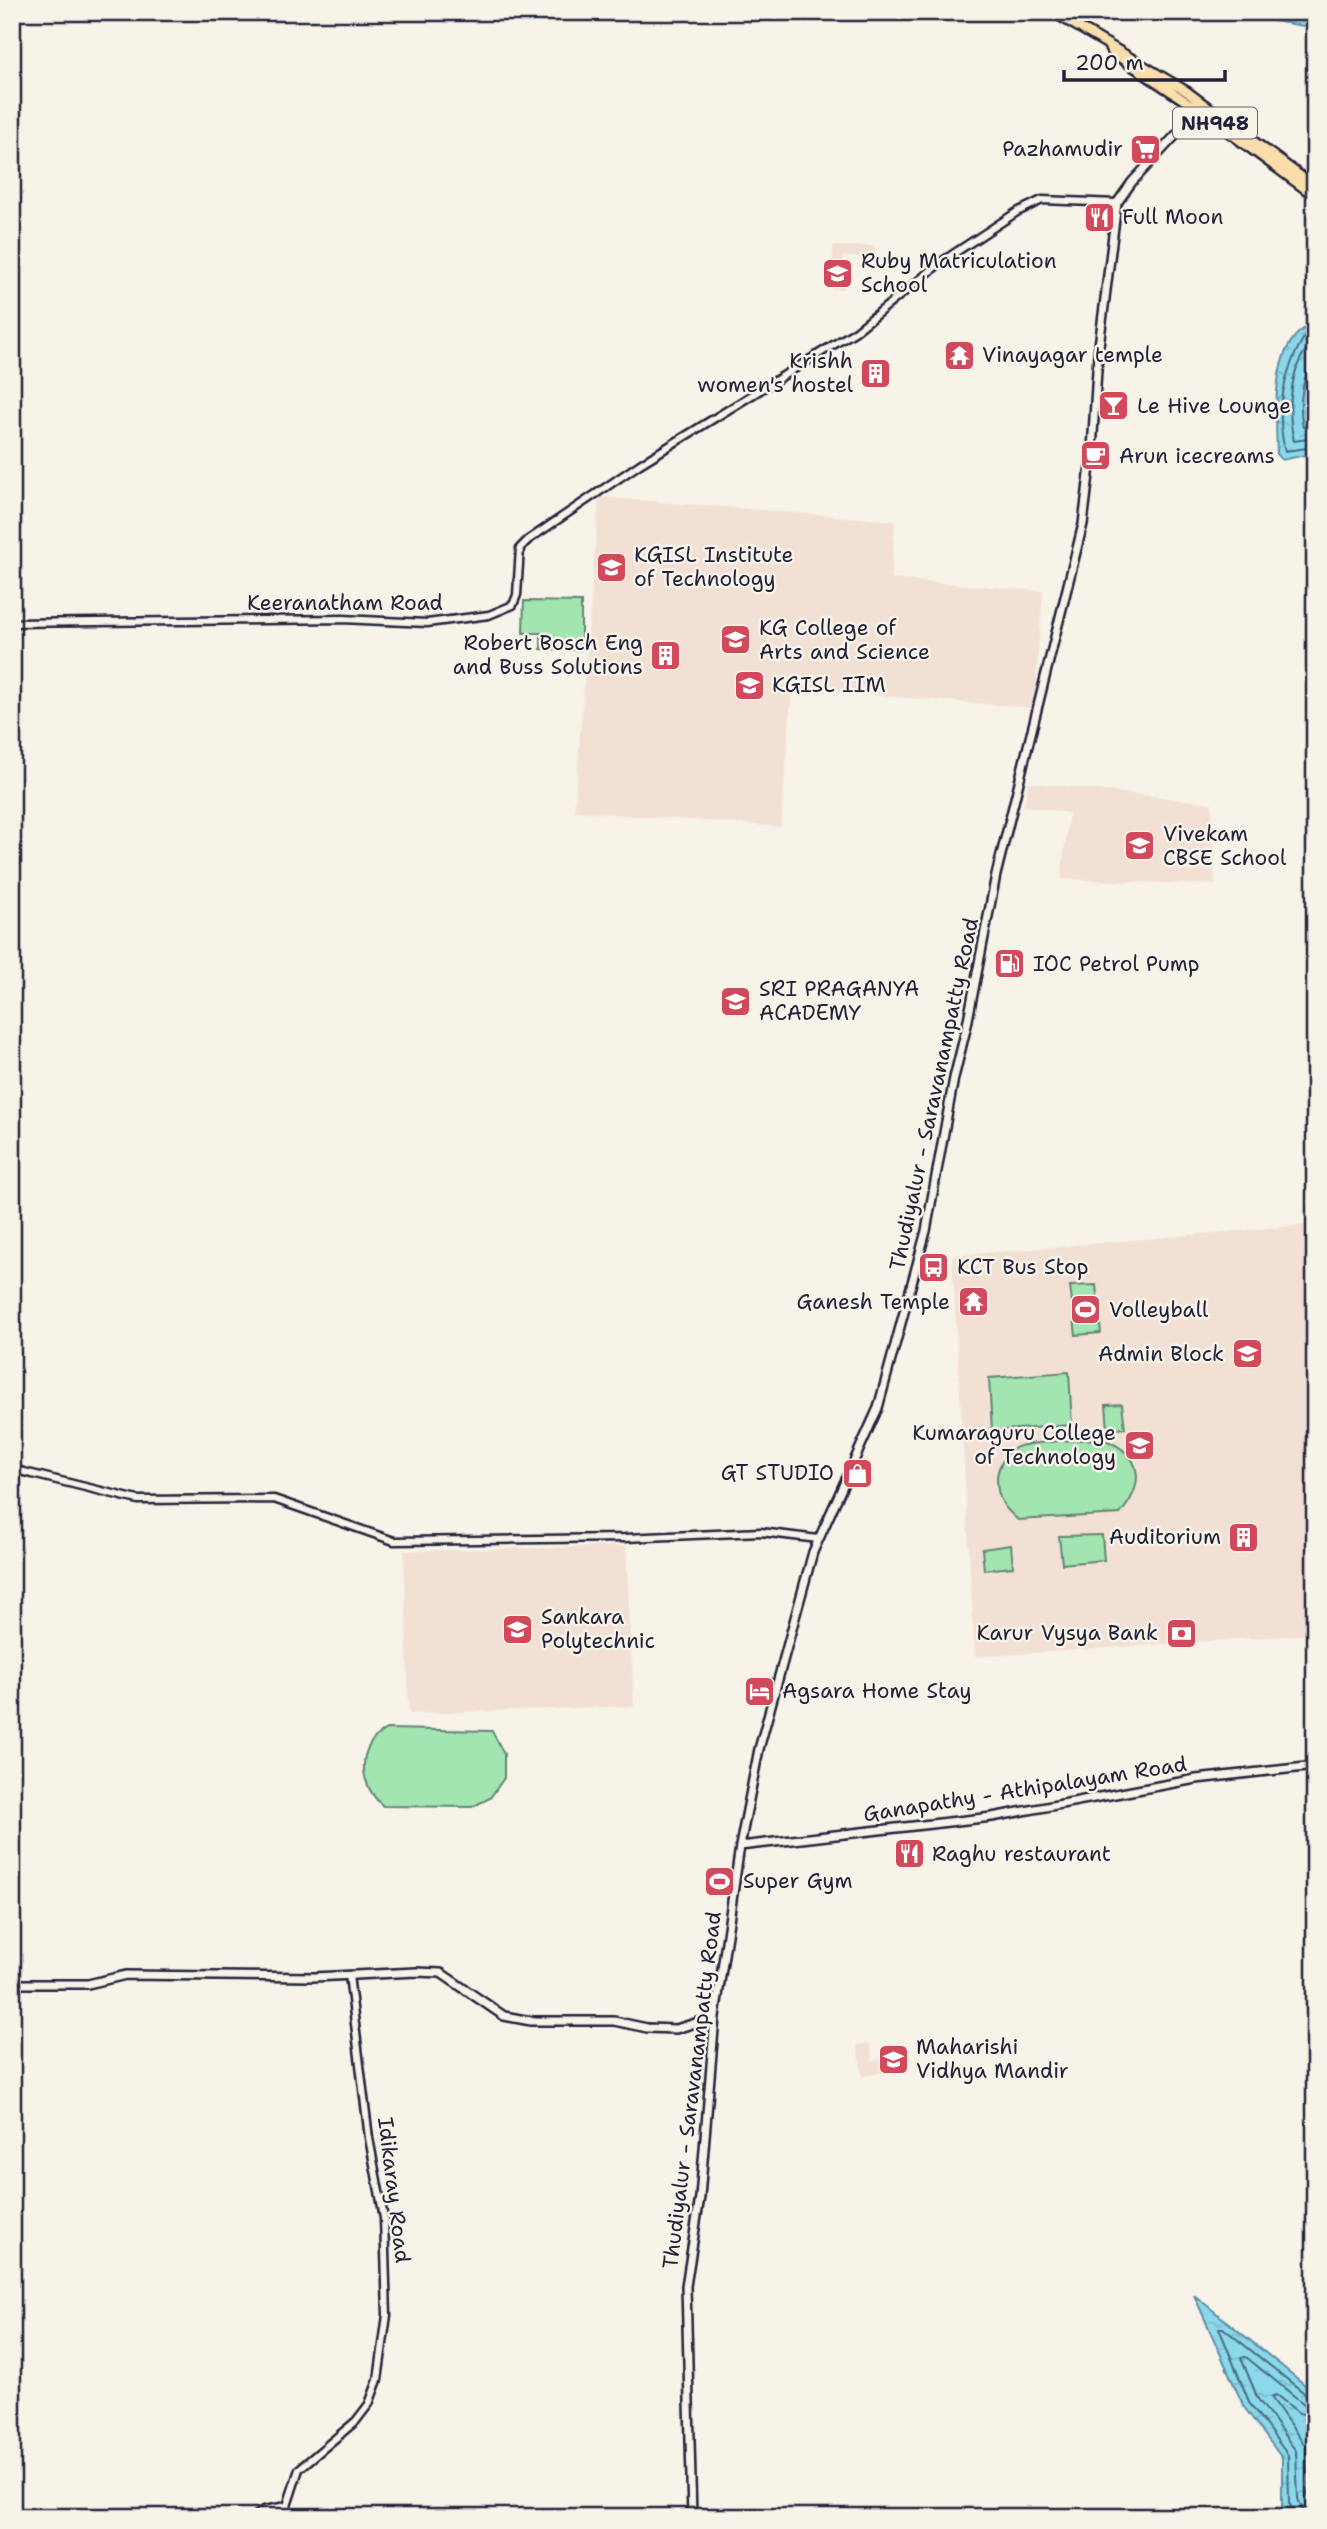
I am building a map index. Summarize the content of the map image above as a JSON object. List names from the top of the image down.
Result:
{
  "streets": {
    "highway": ["NH948"],
    "main road": ["Thudiyalur - Saravanampatty Road", "Ganapathy - Athipalayam Road"],
    "street": ["Keeranatham Road", "Idikaray Road"]
  },
  "crossings": [
    ["Keeranatham Road", "Thudiyalur - Saravanampatty Road"],
    ["Thudiyalur - Saravanampatty Road", "Ganapathy - Athipalayam Road"]
  ],
  "places": {
    "supermarket": ["Pazhamudir"],
    "restaurant": ["Full Moon", "Raghu restaurant"],
    "school or university": [
      "Ruby Matriculation School",
      "KGISL Institute of Technology",
      "KG College of Arts and Science",
      "KGISL IIM",
      "Vivekam CBSE School",
      "SRI PRAGANYA ACADEMY",
      "Admin Block",
      "Kumaraguru College of Technology",
      "Sankara Polytechnic",
      "Maharishi Vidhya Mandir"
    ],
    "temple": ["Vinayagar temple", "Ganesh Temple"],
    "building": ["Krishh women's hostel", "Robert Bosch Eng and Buss Solutions", "Auditorium"],
    "bar": ["Le Hive Lounge"],
    "cafe": ["Arun icecreams"],
    "fuel station": ["IOC Petrol Pump"],
    "bus stop": ["KCT Bus Stop"],
    "sports": ["Volleyball", "Super Gym"],
    "shop": ["GT STUDIO"],
    "bank": ["Karur Vysya Bank"],
    "hotel": ["Agsara Home Stay"]
  },
  "scale_bar": "200 m"
}
